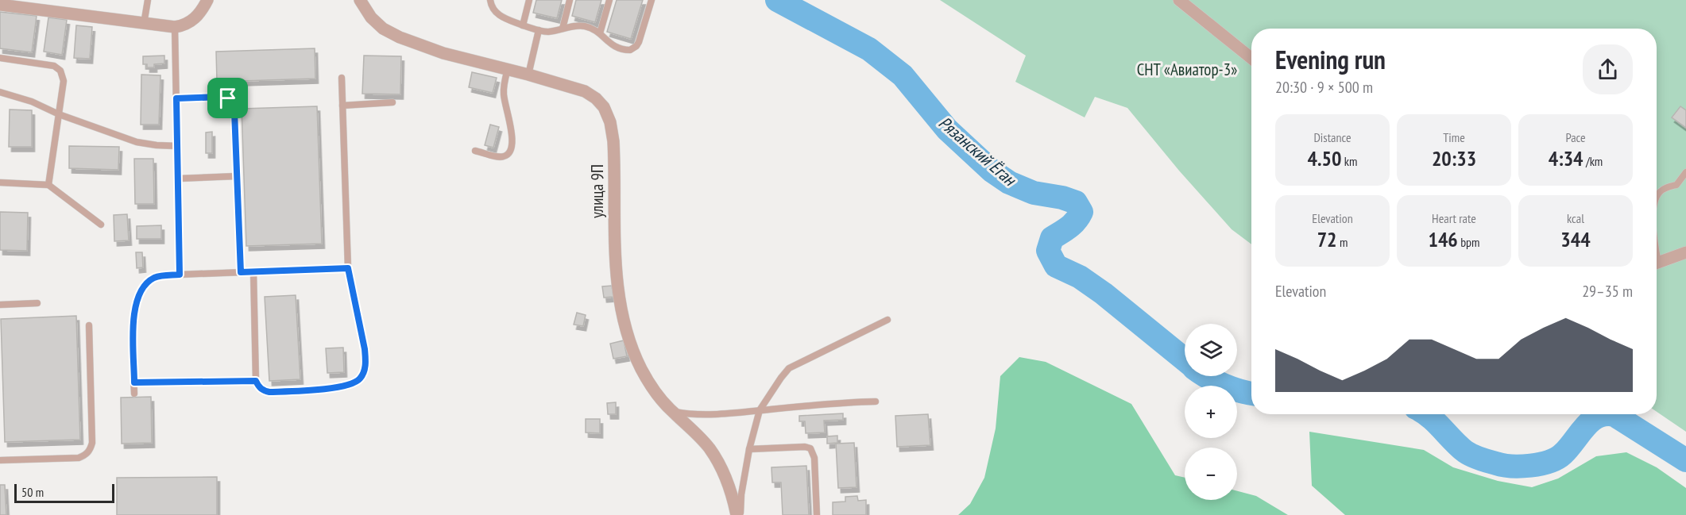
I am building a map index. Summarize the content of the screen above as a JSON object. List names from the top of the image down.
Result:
{
  "streets": {
    "street": ["улица 9П"]
  },
  "water": ["Рязанский Ёган"],
  "parks": ["СНТ «Авиатор-3»"],
  "scale_bar": "50 m",
  "page": {
    "heading": ["Evening run", "20:30 · 9 × 500 m"],
    "stats": [
      ["Distance", "4.50 km"],
      ["Time", "20:33"],
      ["Pace", "4:34 /km"],
      ["Elevation", "72 m"],
      ["Heart rate", "146 bpm"],
      ["kcal", "344"]
    ],
    "chart": ["Elevation", "29–35 m"],
    "map_buttons": ["+", "−"],
    "scale": "50 m"
  }
}
